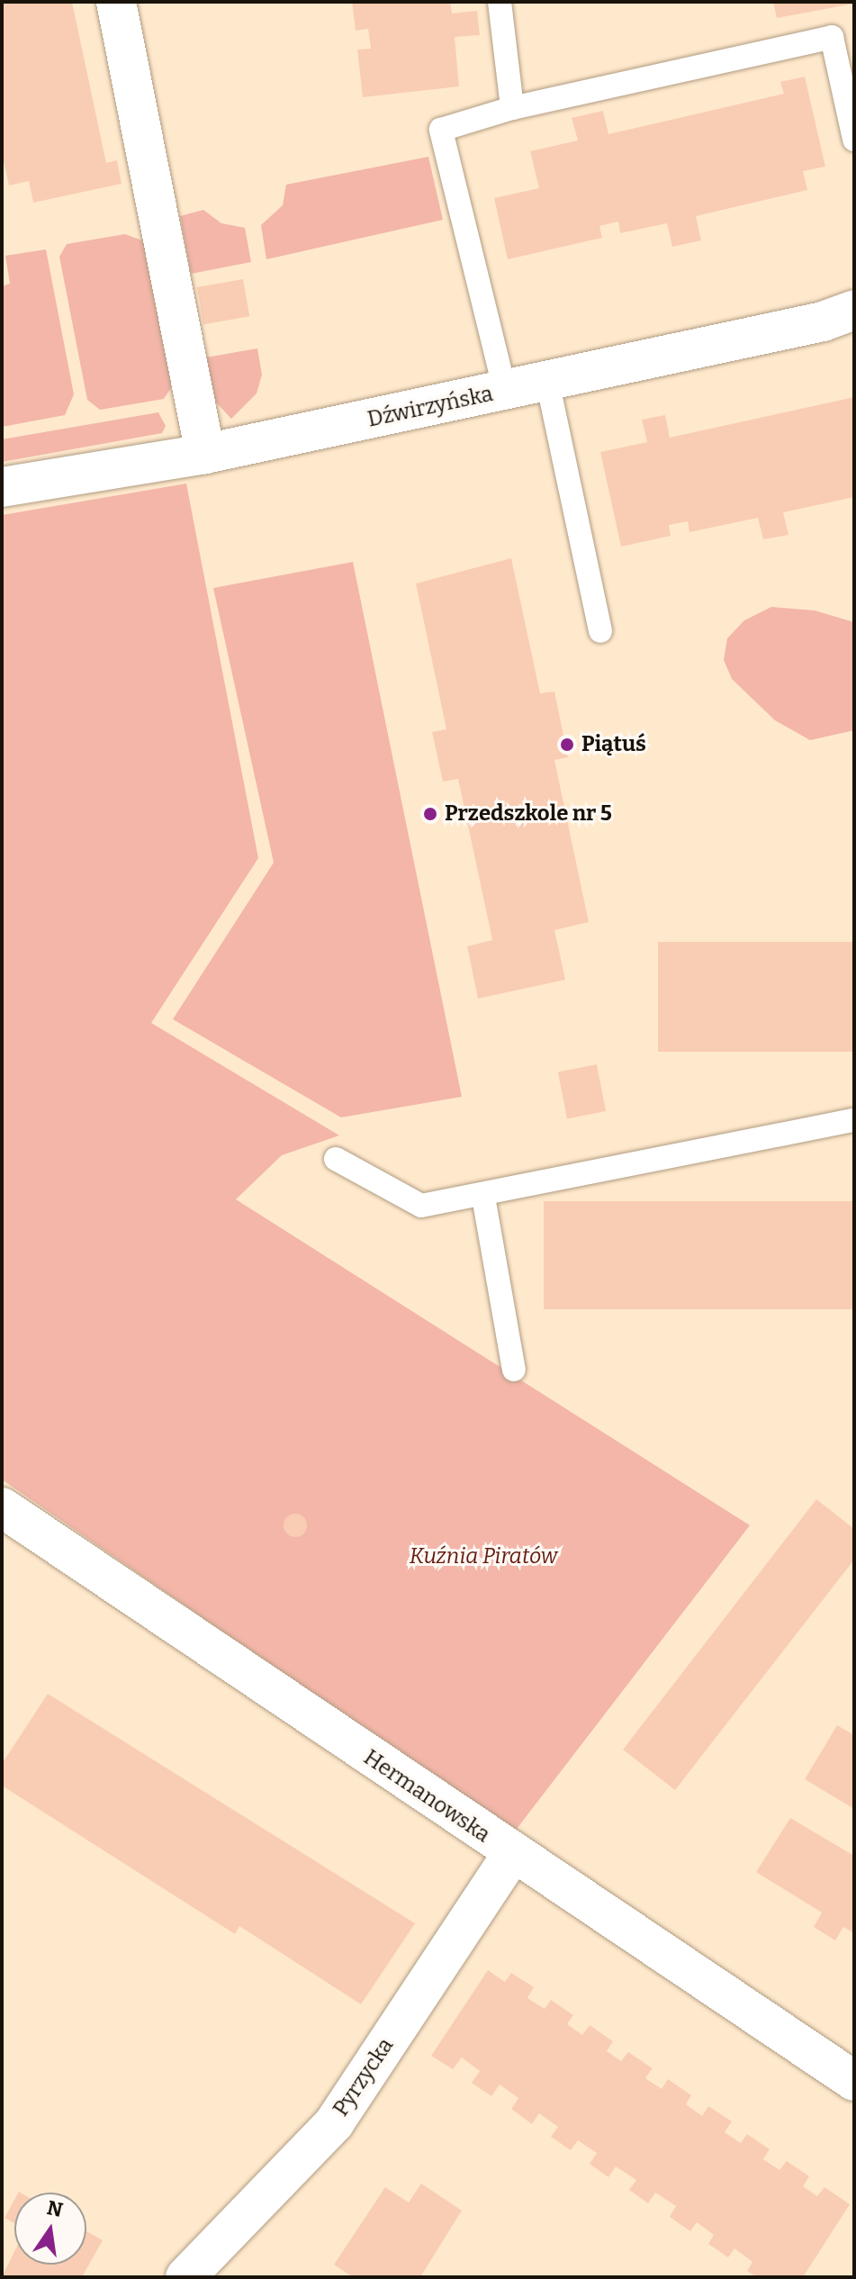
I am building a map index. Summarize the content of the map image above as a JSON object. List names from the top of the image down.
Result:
{
  "streets": {
    "street": ["Dźwirzyńska", "Hermanowska", "Pyrzycka"]
  },
  "crossings": [
    ["Hermanowska", "Pyrzycka"]
  ],
  "parks": ["Kuźnia Piratów"],
  "places": ["Piątuś", "Przedszkole nr 5"],
  "north": "top"
}
